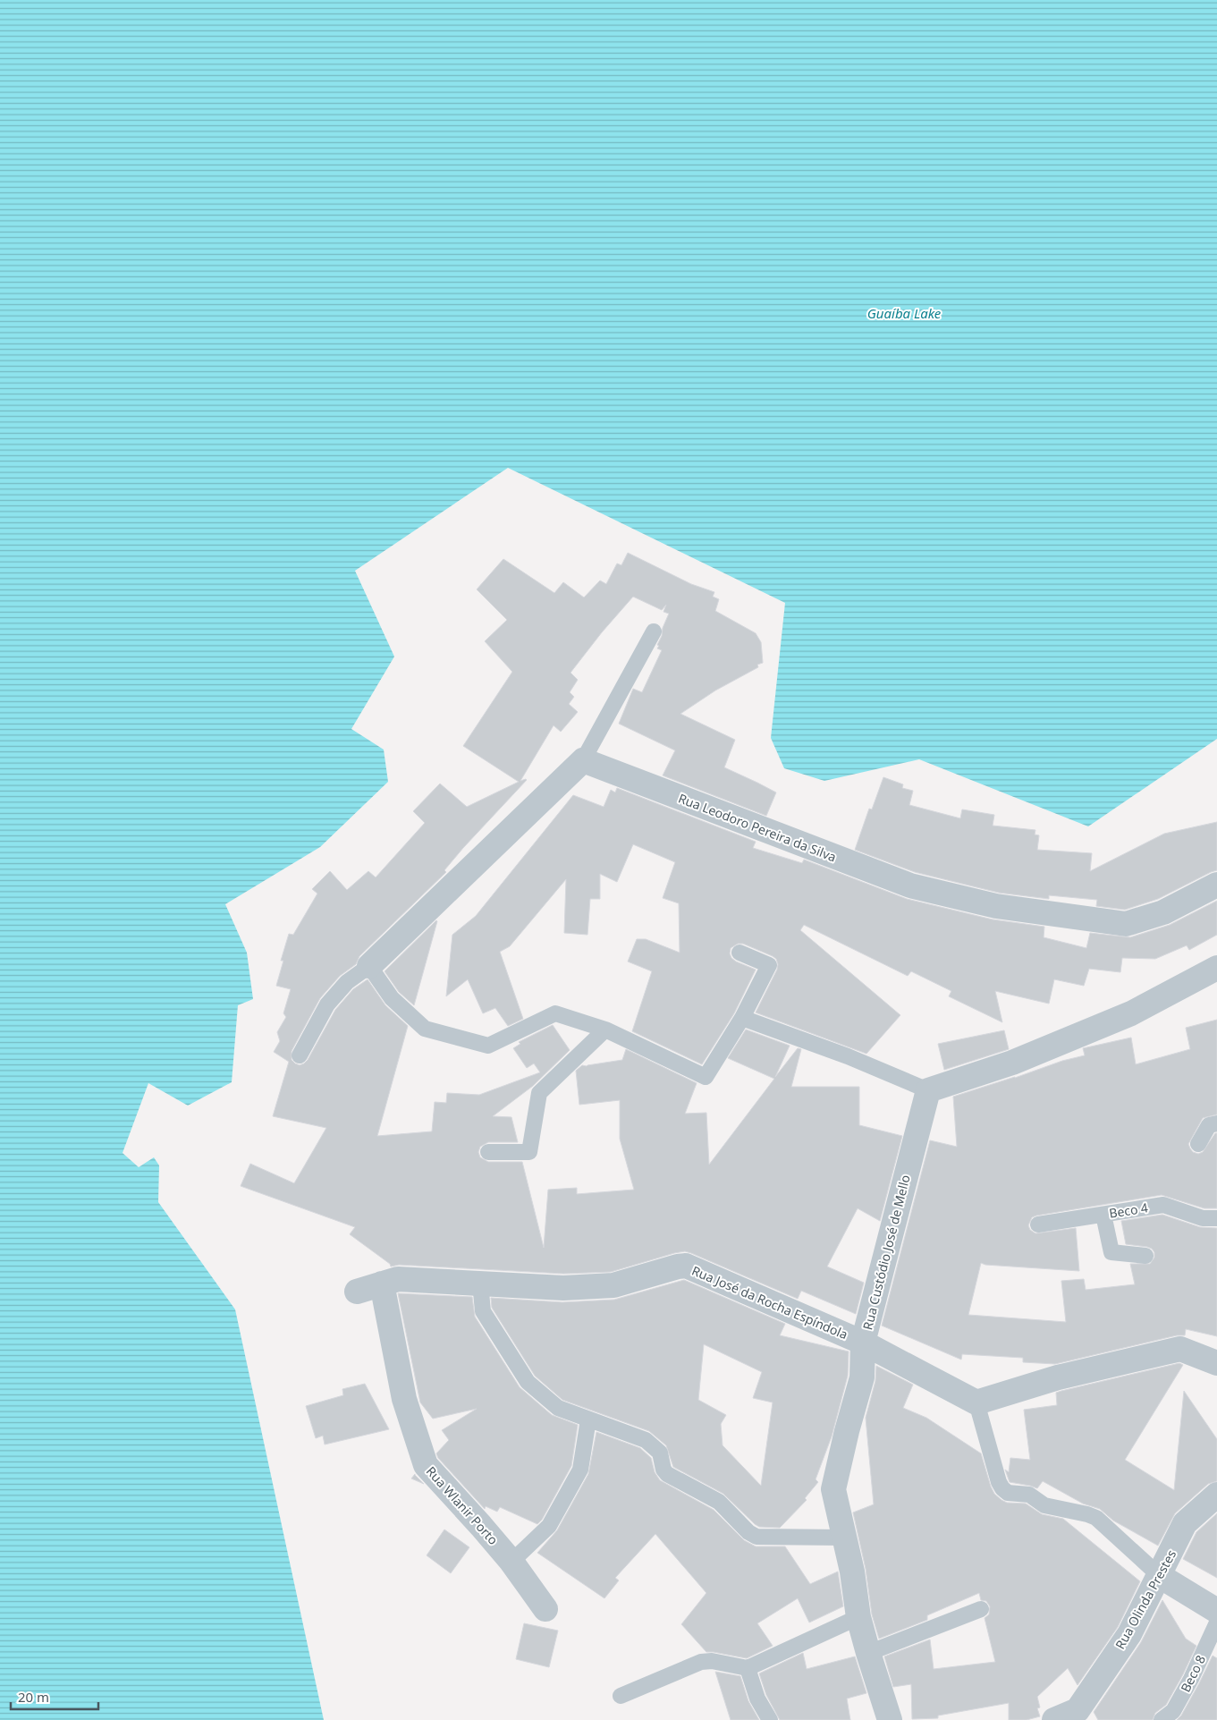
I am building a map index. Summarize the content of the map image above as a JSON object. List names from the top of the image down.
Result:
{
  "streets": {
    "street": [
      "Rua Leodoro Pereira da Silva",
      "Rua Custódio José de Mello",
      "Rua José da Rocha Espíndola",
      "Rua Wlanir Porto",
      "Rua Olinda Prestes"
    ],
    "lane": ["Beco 4", "Beco 8"]
  },
  "crossings": [
    ["Rua Custódio José de Mello", "Rua José da Rocha Espíndola"],
    ["Rua José da Rocha Espíndola", "Rua Wlanir Porto"]
  ],
  "water": ["Guaíba Lake"],
  "scale_bar": "20 m"
}
